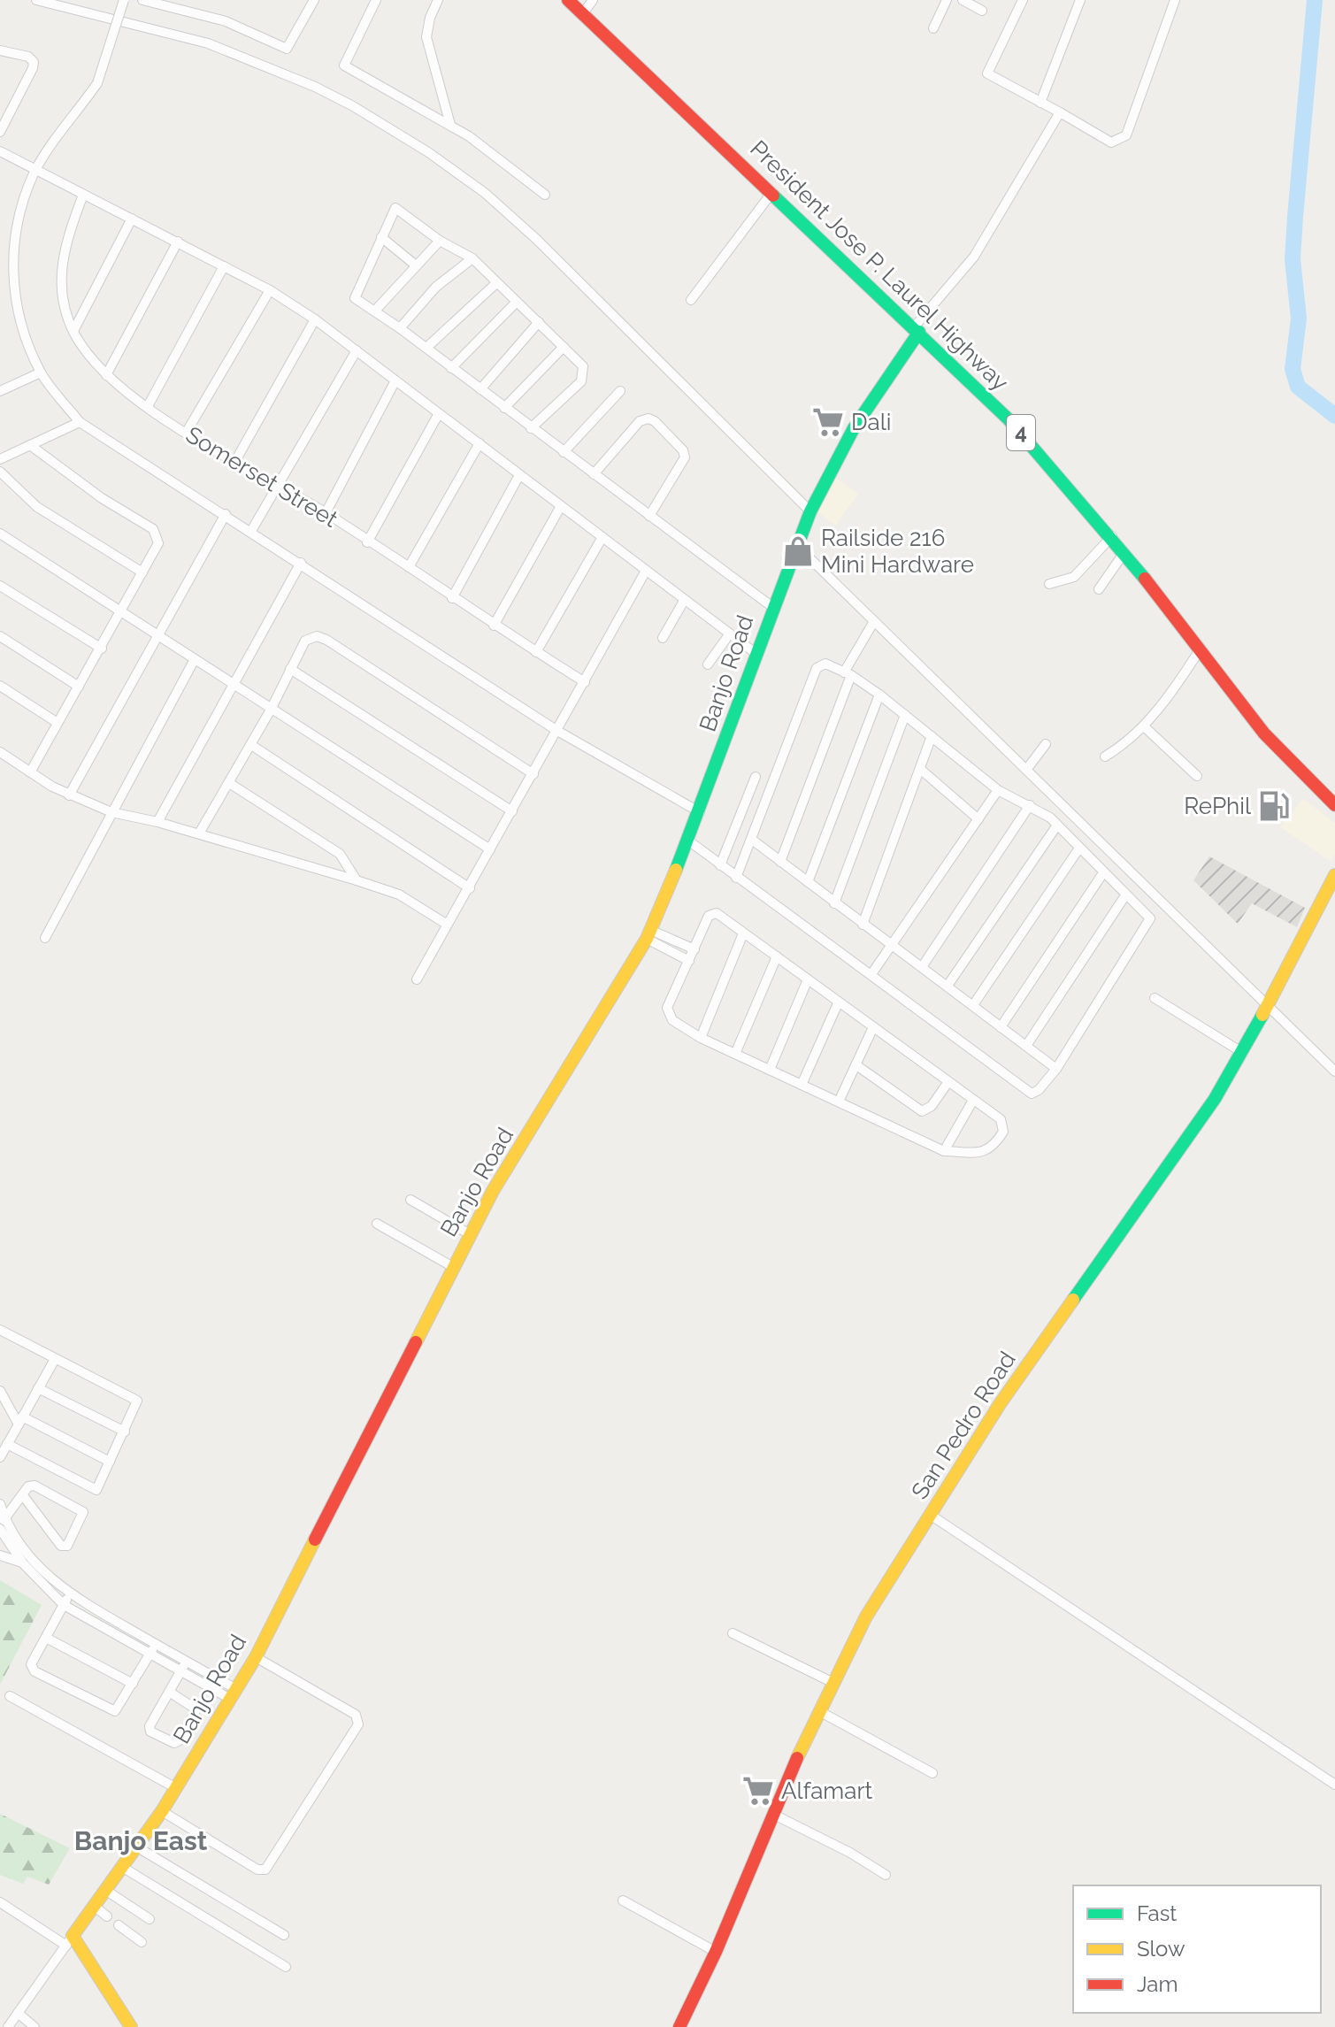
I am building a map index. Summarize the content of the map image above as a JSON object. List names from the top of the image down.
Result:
{
  "streets": {
    "main road": [
      "President Jose P. Laurel Highway",
      "4",
      "Banjo Road",
      "San Pedro Road"
    ],
    "street": ["Somerset Street"]
  },
  "crossings": [
    ["President Jose P. Laurel Highway", "Banjo Road"]
  ],
  "districts": ["Banjo East"],
  "places": {
    "supermarket": ["Dali", "Alfamart"],
    "shop": ["Railside 216 Mini Hardware"],
    "fuel station": ["RePhil"]
  },
  "legend": ["Fast", "Slow", "Jam"]
}
